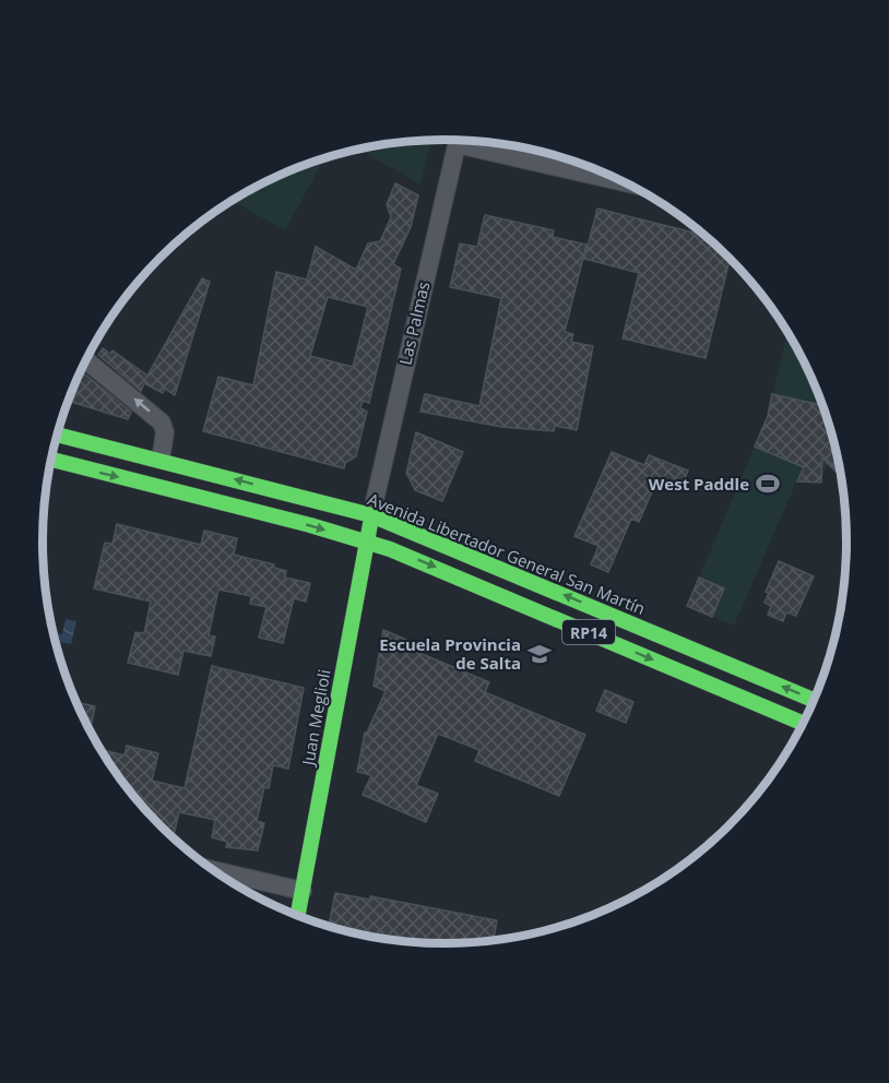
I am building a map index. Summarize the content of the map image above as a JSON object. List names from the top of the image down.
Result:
{
  "streets": {
    "main road": ["Avenida Libertador General San Martín", "RP14", "Juan Meglioli"],
    "street": ["Las Palmas"]
  },
  "crossings": [
    ["Las Palmas", "Avenida Libertador General San Martín"],
    ["Las Palmas", "Juan Meglioli"],
    ["Avenida Libertador General San Martín", "Juan Meglioli"],
    ["RP14", "Juan Meglioli"]
  ],
  "places": {
    "sports": ["West Paddle"],
    "school or university": ["Escuela Provincia de Salta"]
  }
}
